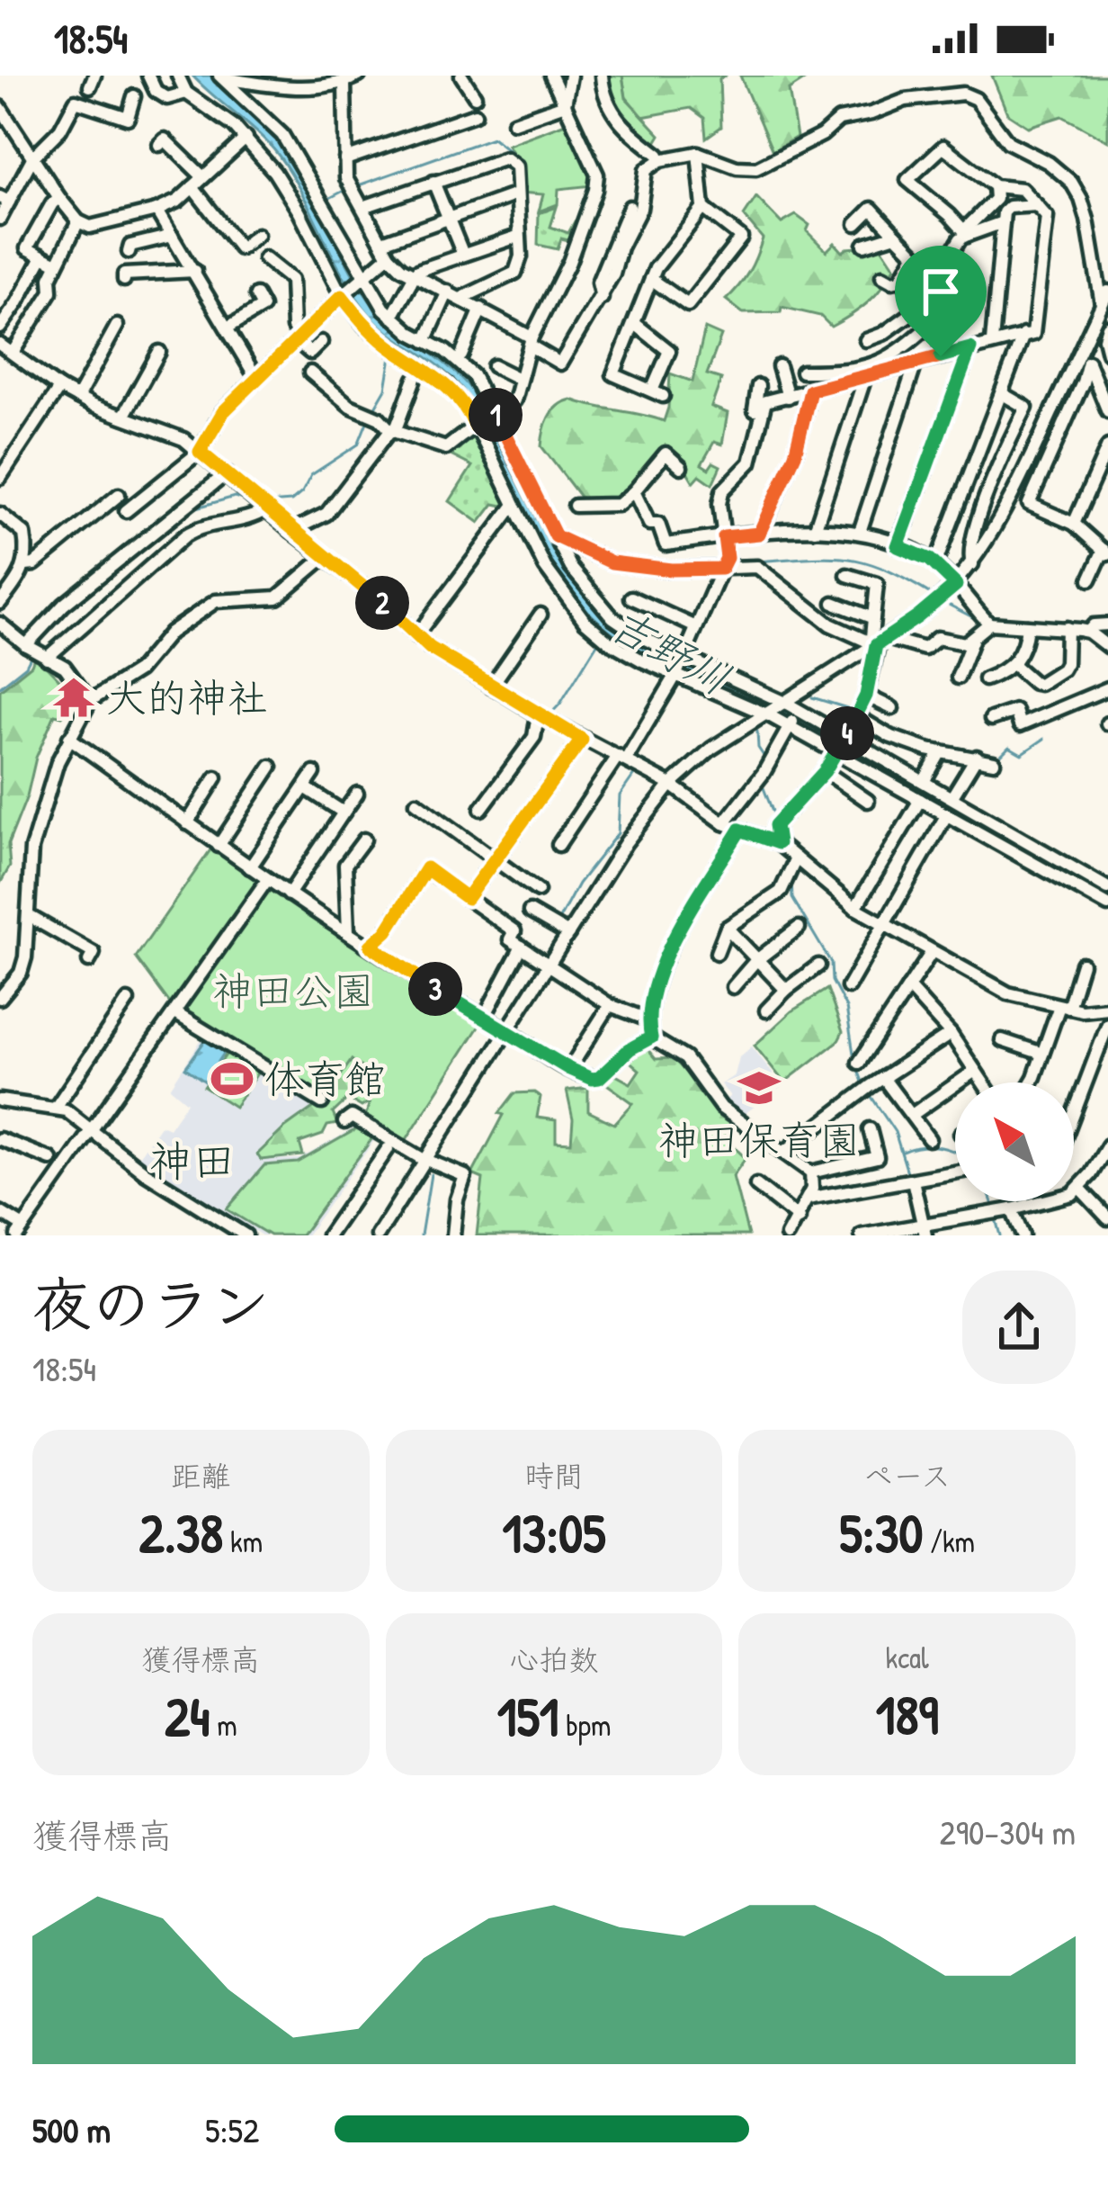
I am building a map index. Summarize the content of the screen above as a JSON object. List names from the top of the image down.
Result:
{
  "districts": ["神田"],
  "water": ["吉野川"],
  "parks": ["神田公園"],
  "places": {
    "temple": ["大的神社"],
    "sports": ["体育館"],
    "school or university": ["神田保育園"]
  },
  "north": "top left",
  "page": {
    "status": "18:54",
    "pins": [
      "1",
      "2",
      "4",
      "3"
    ],
    "heading": ["夜のラン", "18:54"],
    "stats": [
      ["距離", "2.38 km"],
      ["時間", "13:05"],
      ["ペース", "5:30 /km"],
      ["獲得標高", "24 m"],
      ["心拍数", "151 bpm"],
      ["kcal", "189"]
    ],
    "chart": ["獲得標高", "290–304 m"],
    "list": [
      {
        "name": "500 m",
        "note": "5:52"
      }
    ]
  }
}
